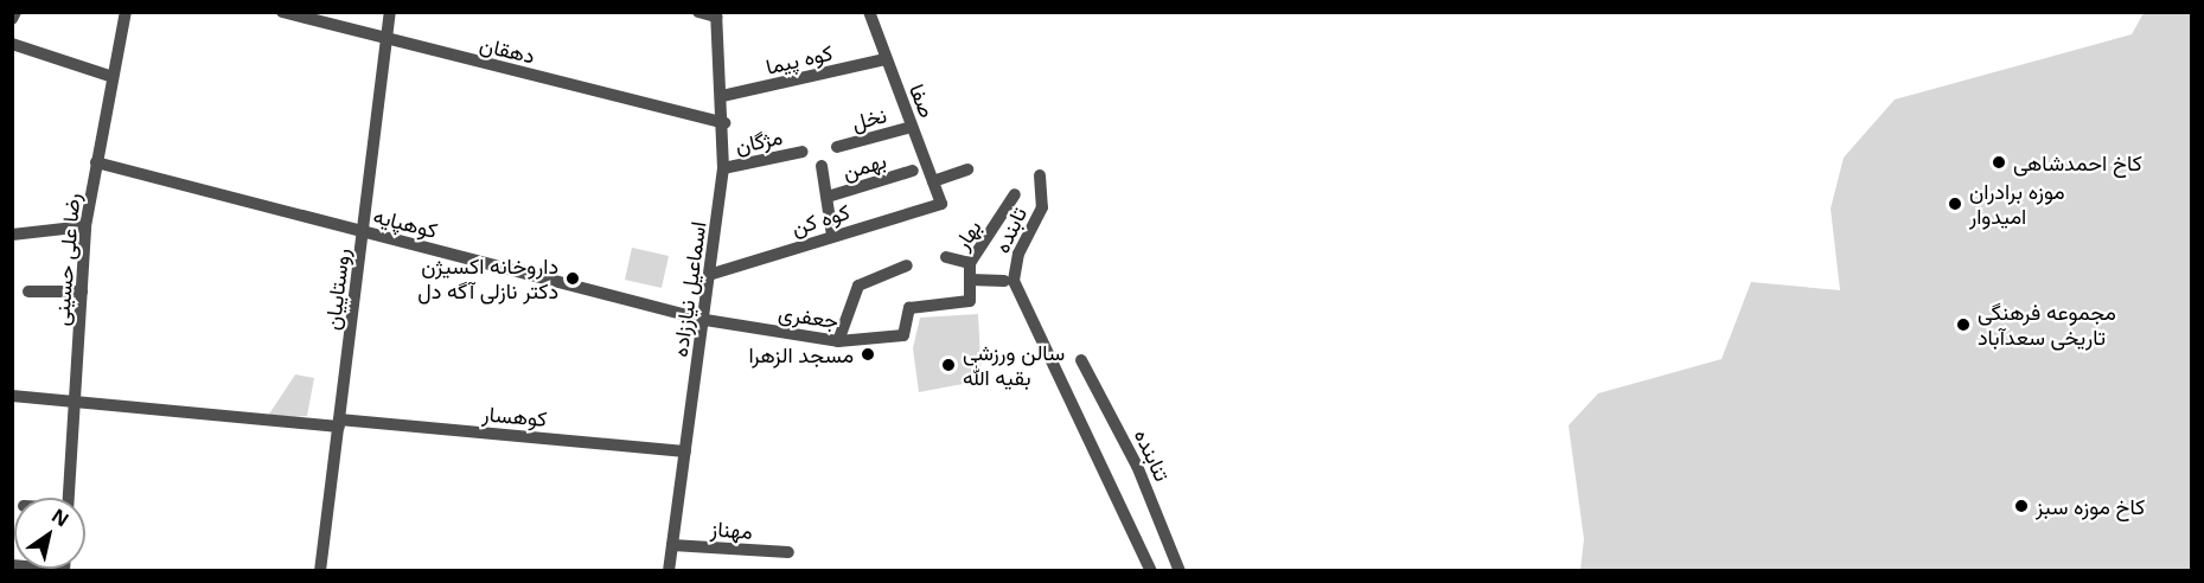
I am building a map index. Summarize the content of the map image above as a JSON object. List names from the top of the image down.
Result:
{
  "streets": {
    "street": [
      "دهقان",
      "کوه پیما",
      "صفا",
      "نخل",
      "مژگان",
      "بهمن",
      "کوه کن",
      "کوهپایه",
      "تابنده",
      "بهار",
      "رضا علی حسینی",
      "روستاییان",
      "اسماعیل نیاززاده",
      "جعفری",
      "کوهسار",
      "تنابنده",
      "مهناز"
    ]
  },
  "crossings": [
    ["دهقان", "روستاییان"],
    ["دهقان", "اسماعیل نیاززاده"],
    ["کوه پیما", "صفا"],
    ["کوه پیما", "اسماعیل نیاززاده"],
    ["صفا", "نخل"],
    ["صفا", "کوه کن"],
    ["مژگان", "اسماعیل نیاززاده"],
    ["کوه کن", "اسماعیل نیاززاده"],
    ["کوهپایه", "رضا علی حسینی"],
    ["کوهپایه", "روستاییان"],
    ["کوهپایه", "اسماعیل نیاززاده"],
    ["کوهپایه", "جعفری"],
    ["بهار", "جعفری"],
    ["رضا علی حسینی", "کوهسار"],
    ["روستاییان", "کوهسار"],
    ["اسماعیل نیاززاده", "جعفری"],
    ["اسماعیل نیاززاده", "کوهسار"],
    ["اسماعیل نیاززاده", "مهناز"]
  ],
  "places": [
    "کاخ احمدشاهی",
    "موزه برادران امیدوار",
    "داروخانه اکسیژن دکتر نازلی آگه دل",
    "مجموعه فرهنگی تاریخی سعدآباد",
    "مسجد الزهرا",
    "سالن ورزشی بقیه الله",
    "کاخ موزه سبز"
  ],
  "north": "top right"
}
